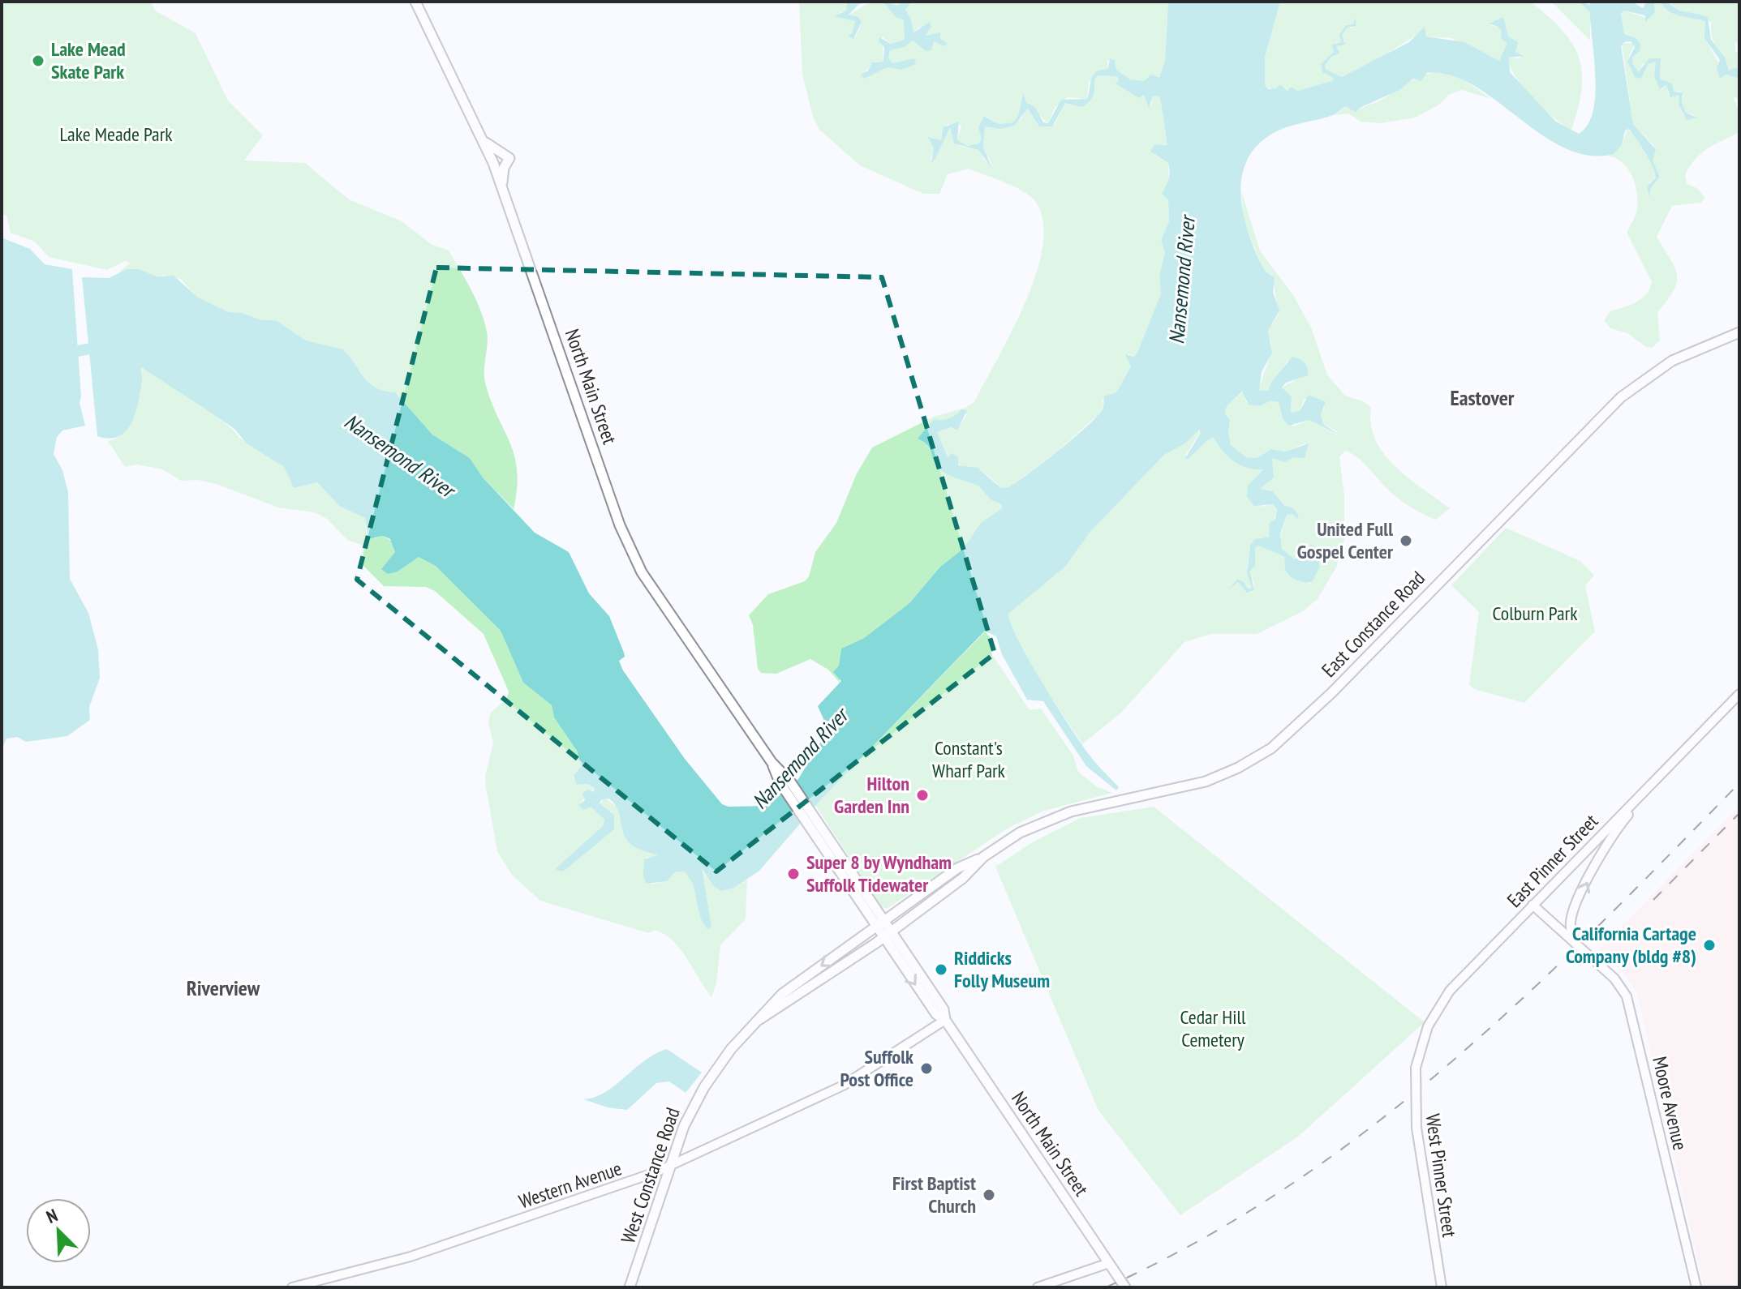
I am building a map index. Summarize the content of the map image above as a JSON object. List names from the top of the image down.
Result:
{
  "streets": {
    "main road": ["North Main Street", "East Constance Road", "West Constance Road"],
    "street": [
      "East Pinner Street",
      "Moore Avenue",
      "West Pinner Street",
      "Western Avenue"
    ]
  },
  "crossings": [
    ["North Main Street", "East Constance Road"],
    ["North Main Street", "West Constance Road"],
    ["North Main Street", "Western Avenue"],
    ["East Constance Road", "West Constance Road"],
    ["East Pinner Street", "Moore Avenue"],
    ["East Pinner Street", "West Pinner Street"],
    ["West Constance Road", "Western Avenue"]
  ],
  "districts": ["Eastover", "Riverview"],
  "water": ["Nansemond River"],
  "parks": [
    "Lake Meade Park",
    "Colburn Park",
    "Constant's Wharf Park",
    "Cedar Hill Cemetery"
  ],
  "places": [
    "Lake Mead Skate Park",
    "United Full Gospel Center",
    "Hilton Garden Inn",
    "Super 8 by Wyndham Suffolk Tidewater",
    "California Cartage Company (bldg #8)",
    "Riddicks Folly Museum",
    "Suffolk Post Office",
    "First Baptist Church"
  ],
  "north": "top left"
}
